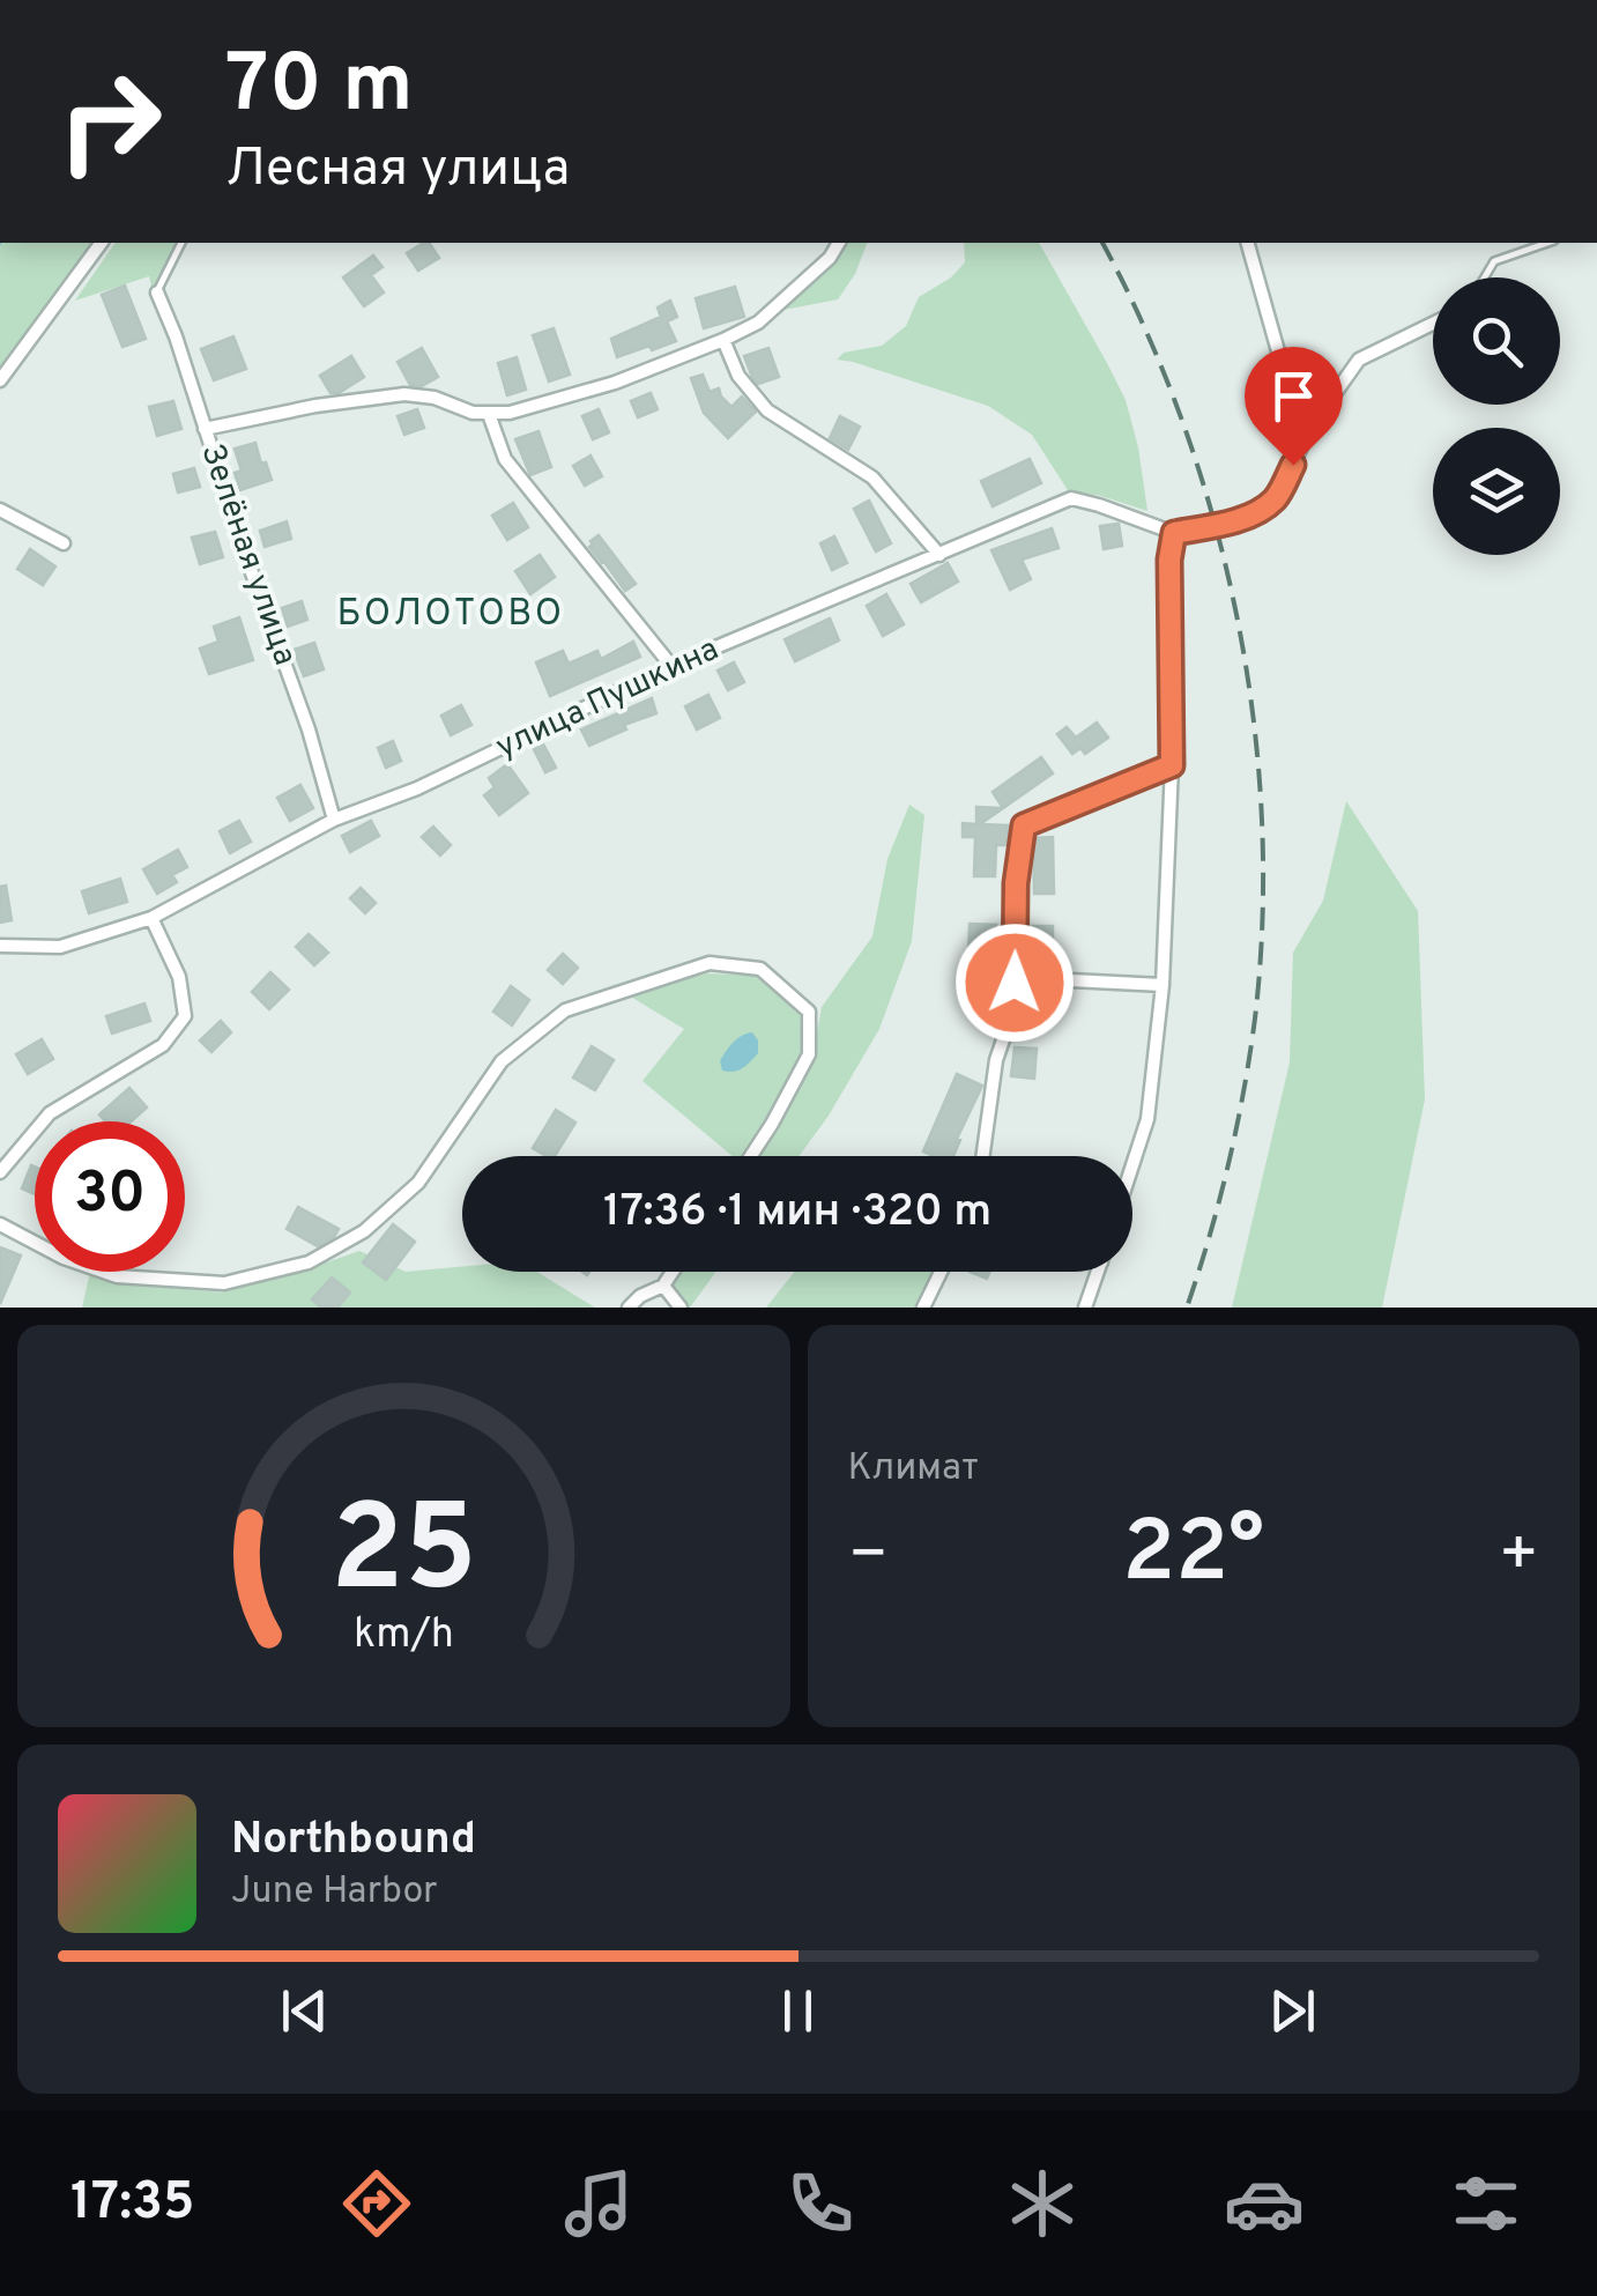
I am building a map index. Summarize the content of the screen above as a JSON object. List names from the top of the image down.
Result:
{
  "streets": {
    "street": ["Зелёная улица", "улица Пушкина"]
  },
  "crossings": [
    ["Зелёная улица", "улица Пушкина"]
  ],
  "districts": ["БОЛОТОВО"],
  "page": {
    "turn": ["70 m", "Лесная улица"],
    "limit": "30",
    "trip": "17:36 · 1 мин · 320 m",
    "tile": "Климат",
    "heat": ["−", "22°", "+"],
    "song": ["Northbound", "June Harbor"],
    "tabs": "17:35",
    "gauge": ["25", "km/h"]
  }
}
